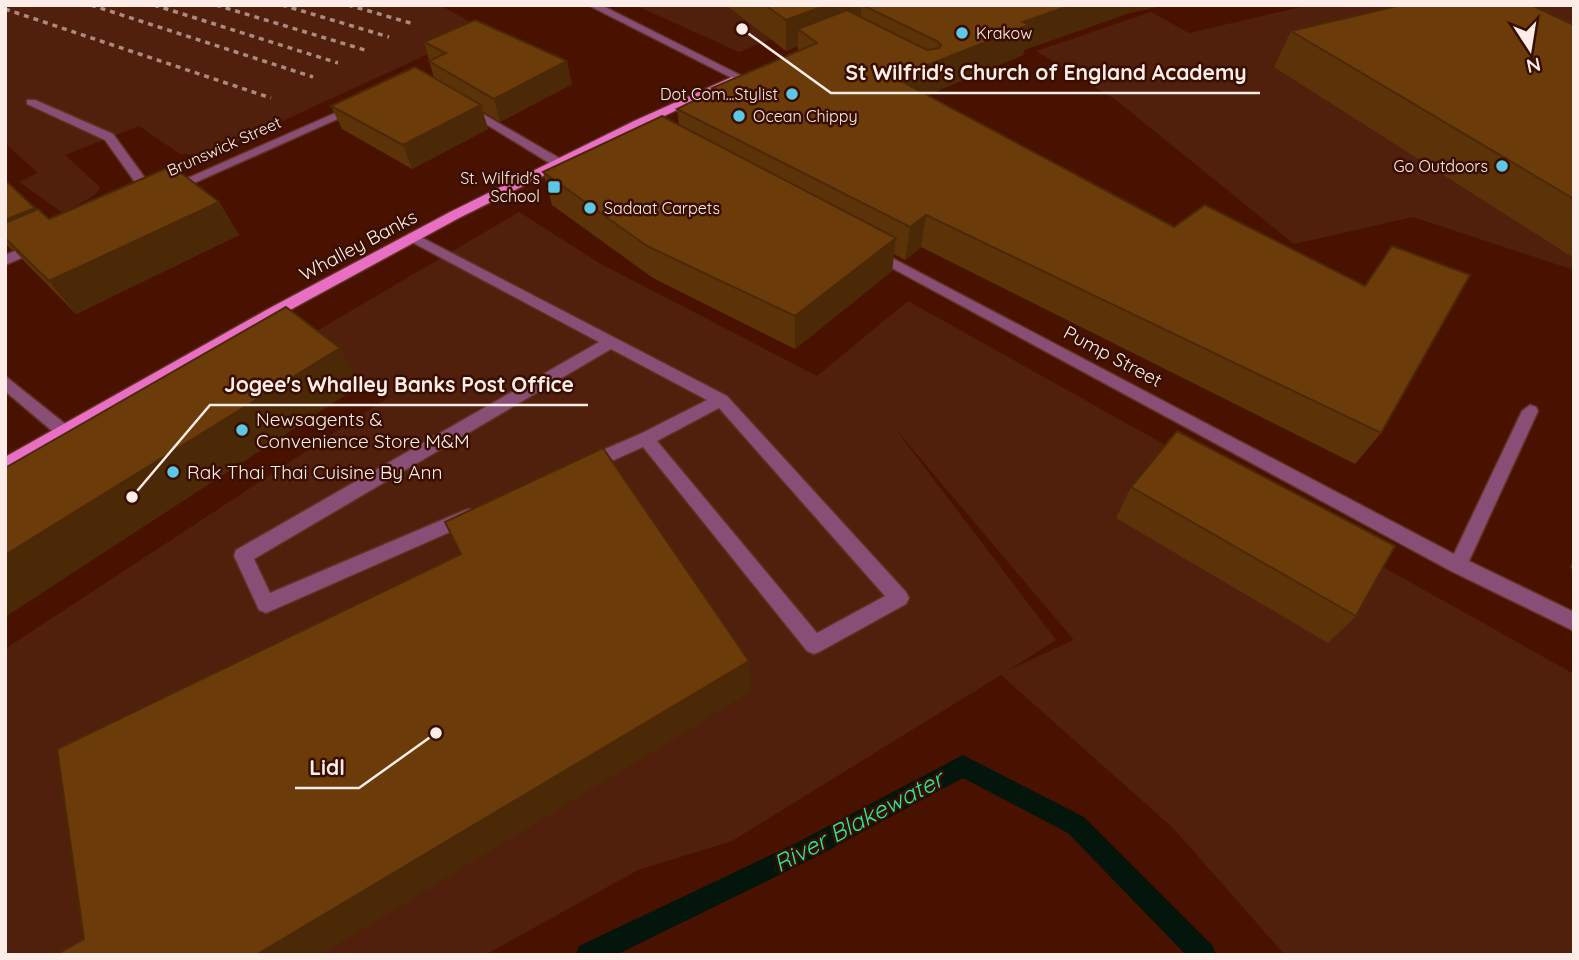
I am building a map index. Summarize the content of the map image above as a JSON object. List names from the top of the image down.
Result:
{
  "streets": {
    "main road": ["Whalley Banks"],
    "street": ["Brunswick Street", "Pump Street"]
  },
  "water": ["River Blakewater"],
  "places": {
    "other": [
      "St Wilfrid's Church of England Academy",
      "Krakow",
      "Dot Com...Stylist",
      "Ocean Chippy",
      "Go Outdoors",
      "Sadaat Carpets",
      "Newsagents & Convenience Store M&M",
      "Rak Thai Thai Cuisine By Ann",
      "Jogee's Whalley Banks Post Office",
      "Lidl"
    ],
    "transit": ["St. Wilfrid's School"]
  },
  "north": "bottom"
}
